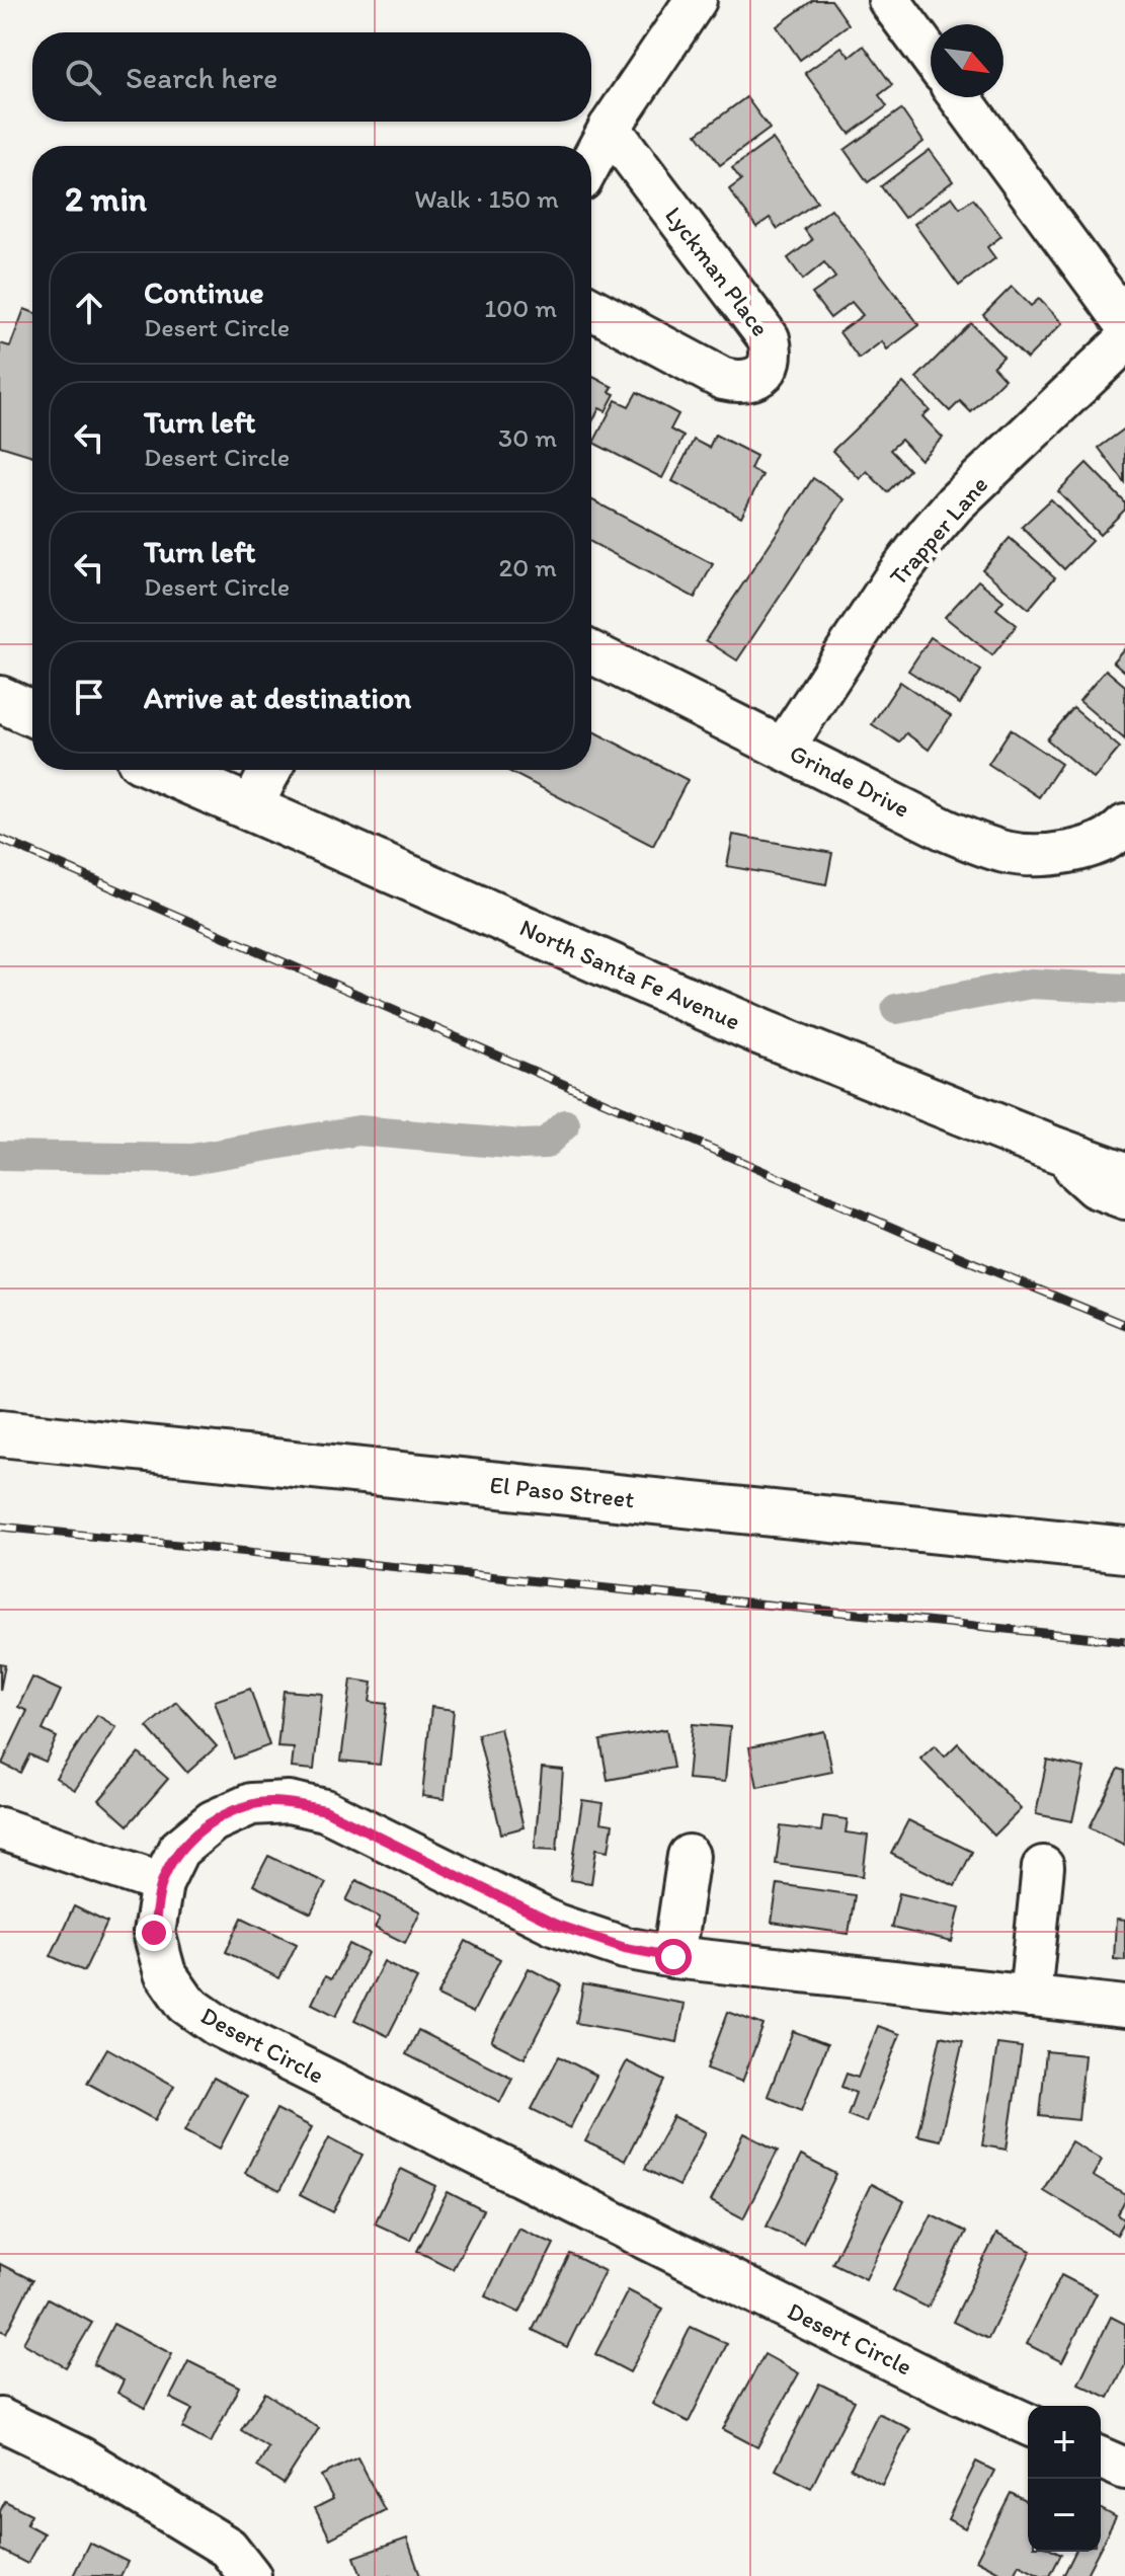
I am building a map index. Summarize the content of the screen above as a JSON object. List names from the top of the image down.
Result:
{
  "streets": {
    "main road": ["North Santa Fe Avenue", "El Paso Street"],
    "street": [
      "Lyckman Place",
      "Trapper Lane",
      "Grinde Drive",
      "Desert Circle"
    ]
  },
  "crossings": [
    ["Trapper Lane", "Grinde Drive"]
  ],
  "north": "bottom right",
  "page": {
    "search": "Search here",
    "heading": ["2 min", "Walk · 150 m"],
    "list": [
      ["Continue", "Desert Circle", "100 m"],
      ["Turn left", "Desert Circle", "30 m"],
      ["Turn left", "Desert Circle", "20 m"],
      "Arrive at destination"
    ],
    "map_buttons": ["+", "−"]
  }
}
